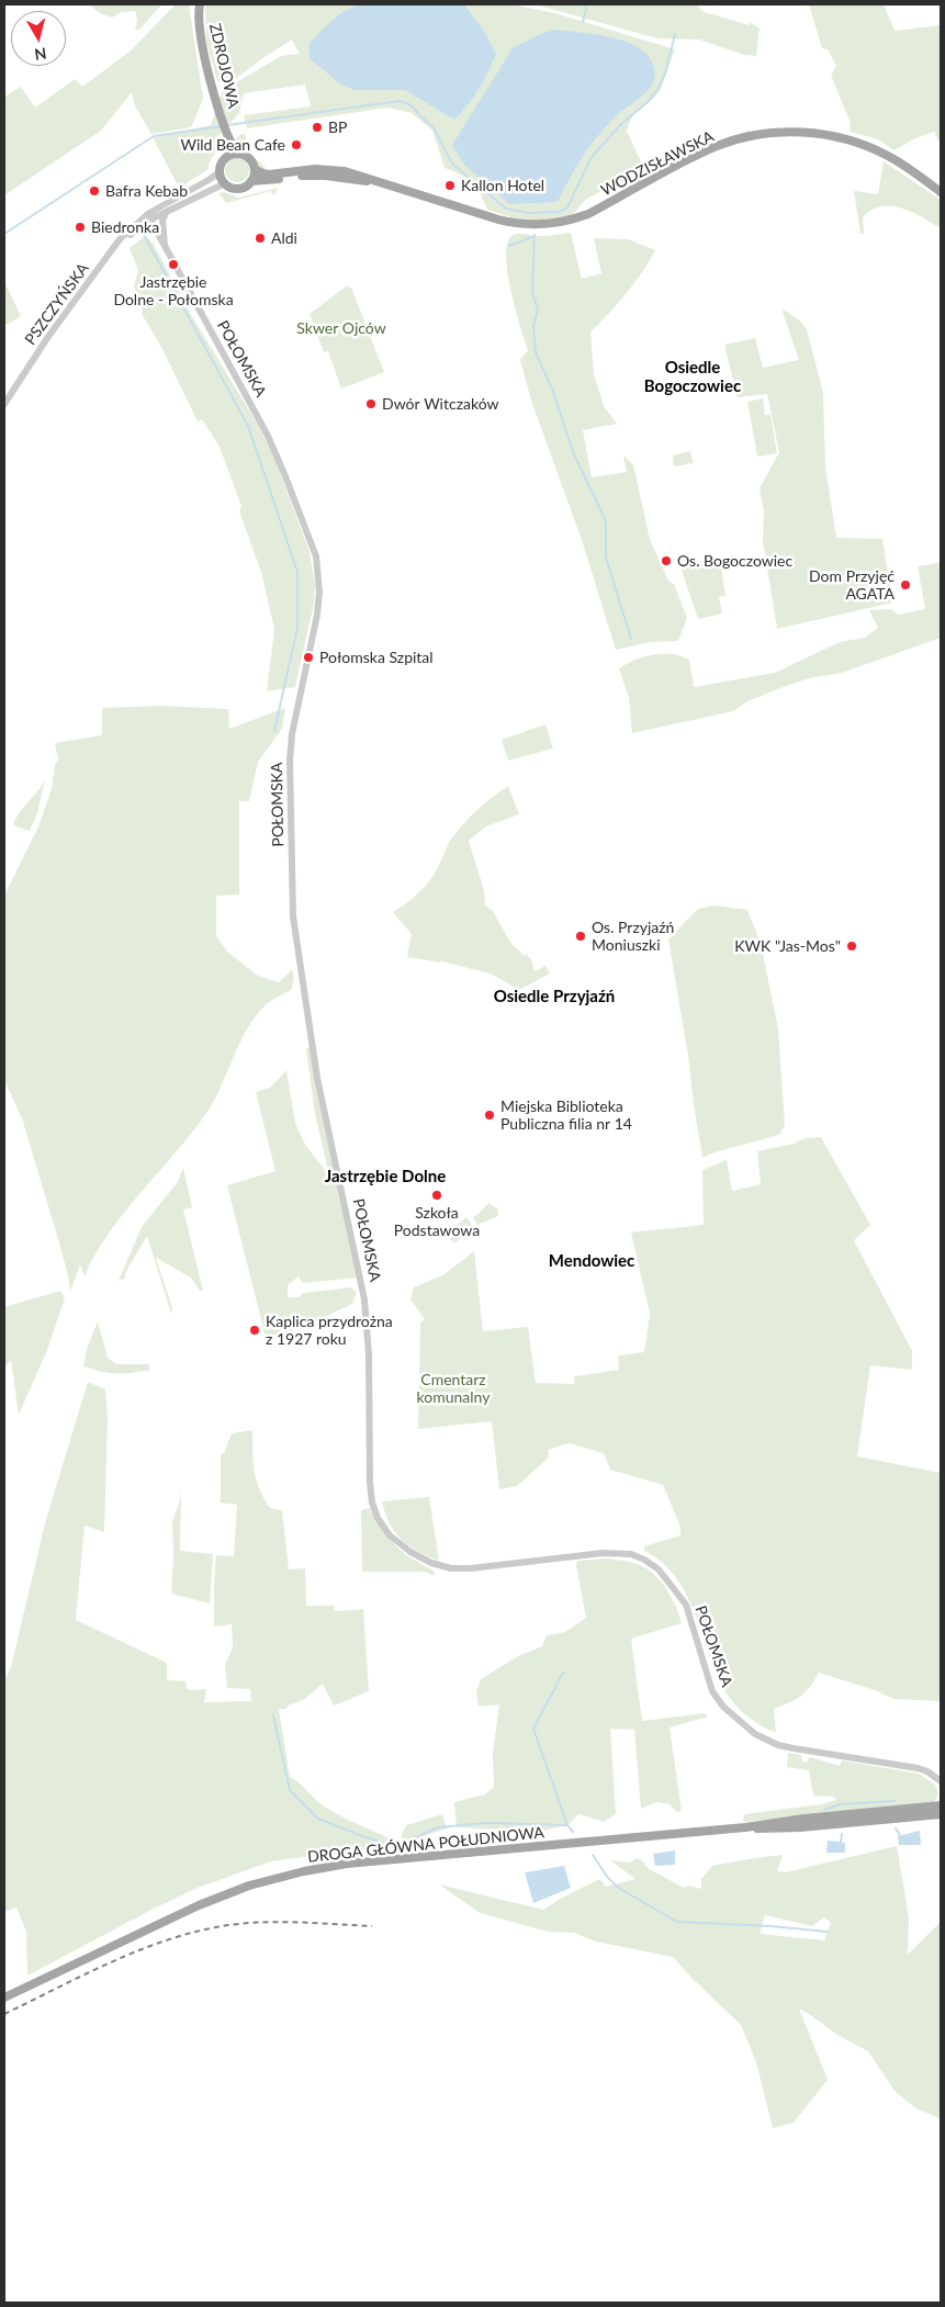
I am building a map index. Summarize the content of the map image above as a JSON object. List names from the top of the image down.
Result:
{
  "streets": {
    "main road": ["ZDROJOWA", "WODZISŁAWSKA", "DROGA GŁÓWNA POŁUDNIOWA"],
    "street": ["PSZCZYŃSKA", "POŁOMSKA"]
  },
  "crossings": [
    ["ZDROJOWA", "WODZISŁAWSKA"],
    ["ZDROJOWA", "PSZCZYŃSKA"],
    ["WODZISŁAWSKA", "PSZCZYŃSKA"],
    ["PSZCZYŃSKA", "POŁOMSKA"]
  ],
  "districts": [
    "Osiedle Bogoczowiec",
    "Osiedle Przyjaźń",
    "Jastrzębie Dolne",
    "Mendowiec"
  ],
  "parks": ["Skwer Ojców", "Cmentarz komunalny"],
  "places": [
    "BP",
    "Wild Bean Cafe",
    "Kallon Hotel",
    "Bafra Kebab",
    "Biedronka",
    "Aldi",
    "Jastrzębie Dolne - Połomska",
    "Dwór Witczaków",
    "Os. Bogoczowiec",
    "Dom Przyjęć AGATA",
    "Połomska Szpital",
    "Os. Przyjaźń Moniuszki",
    "KWK \"Jas-Mos\"",
    "Miejska Biblioteka Publiczna filia nr 14",
    "Szkoła Podstawowa",
    "Kaplica przydrożna z 1927 roku"
  ],
  "north": "bottom"
}
